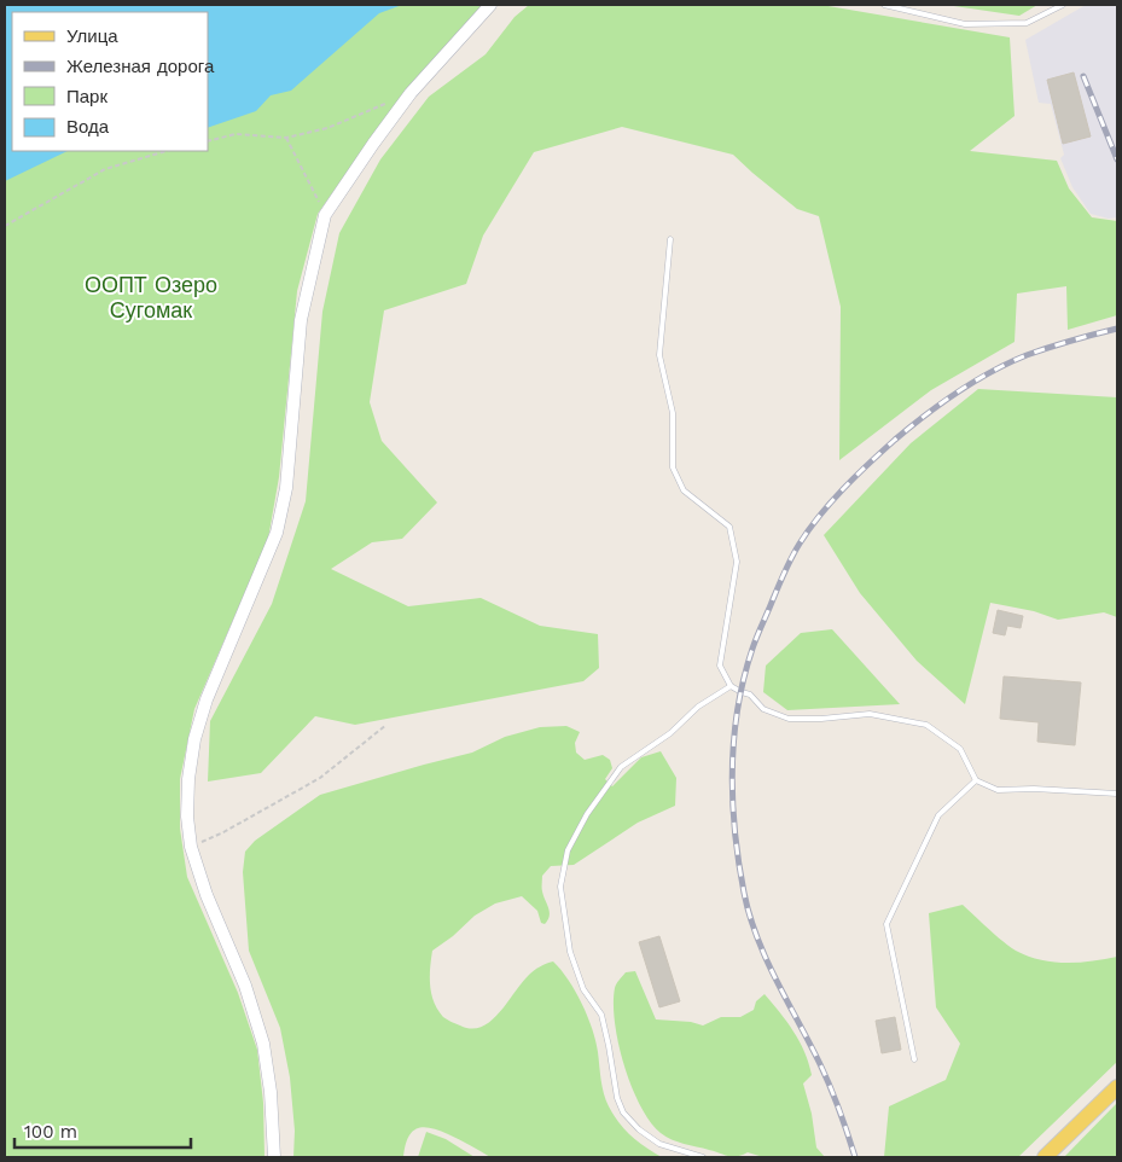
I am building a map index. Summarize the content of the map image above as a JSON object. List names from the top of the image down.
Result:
{
  "parks": ["ООПТ Озеро Сугомак"],
  "legend": [
    "Улица",
    "Железная дорога",
    "Парк",
    "Вода"
  ],
  "scale_bar": "100 m"
}
